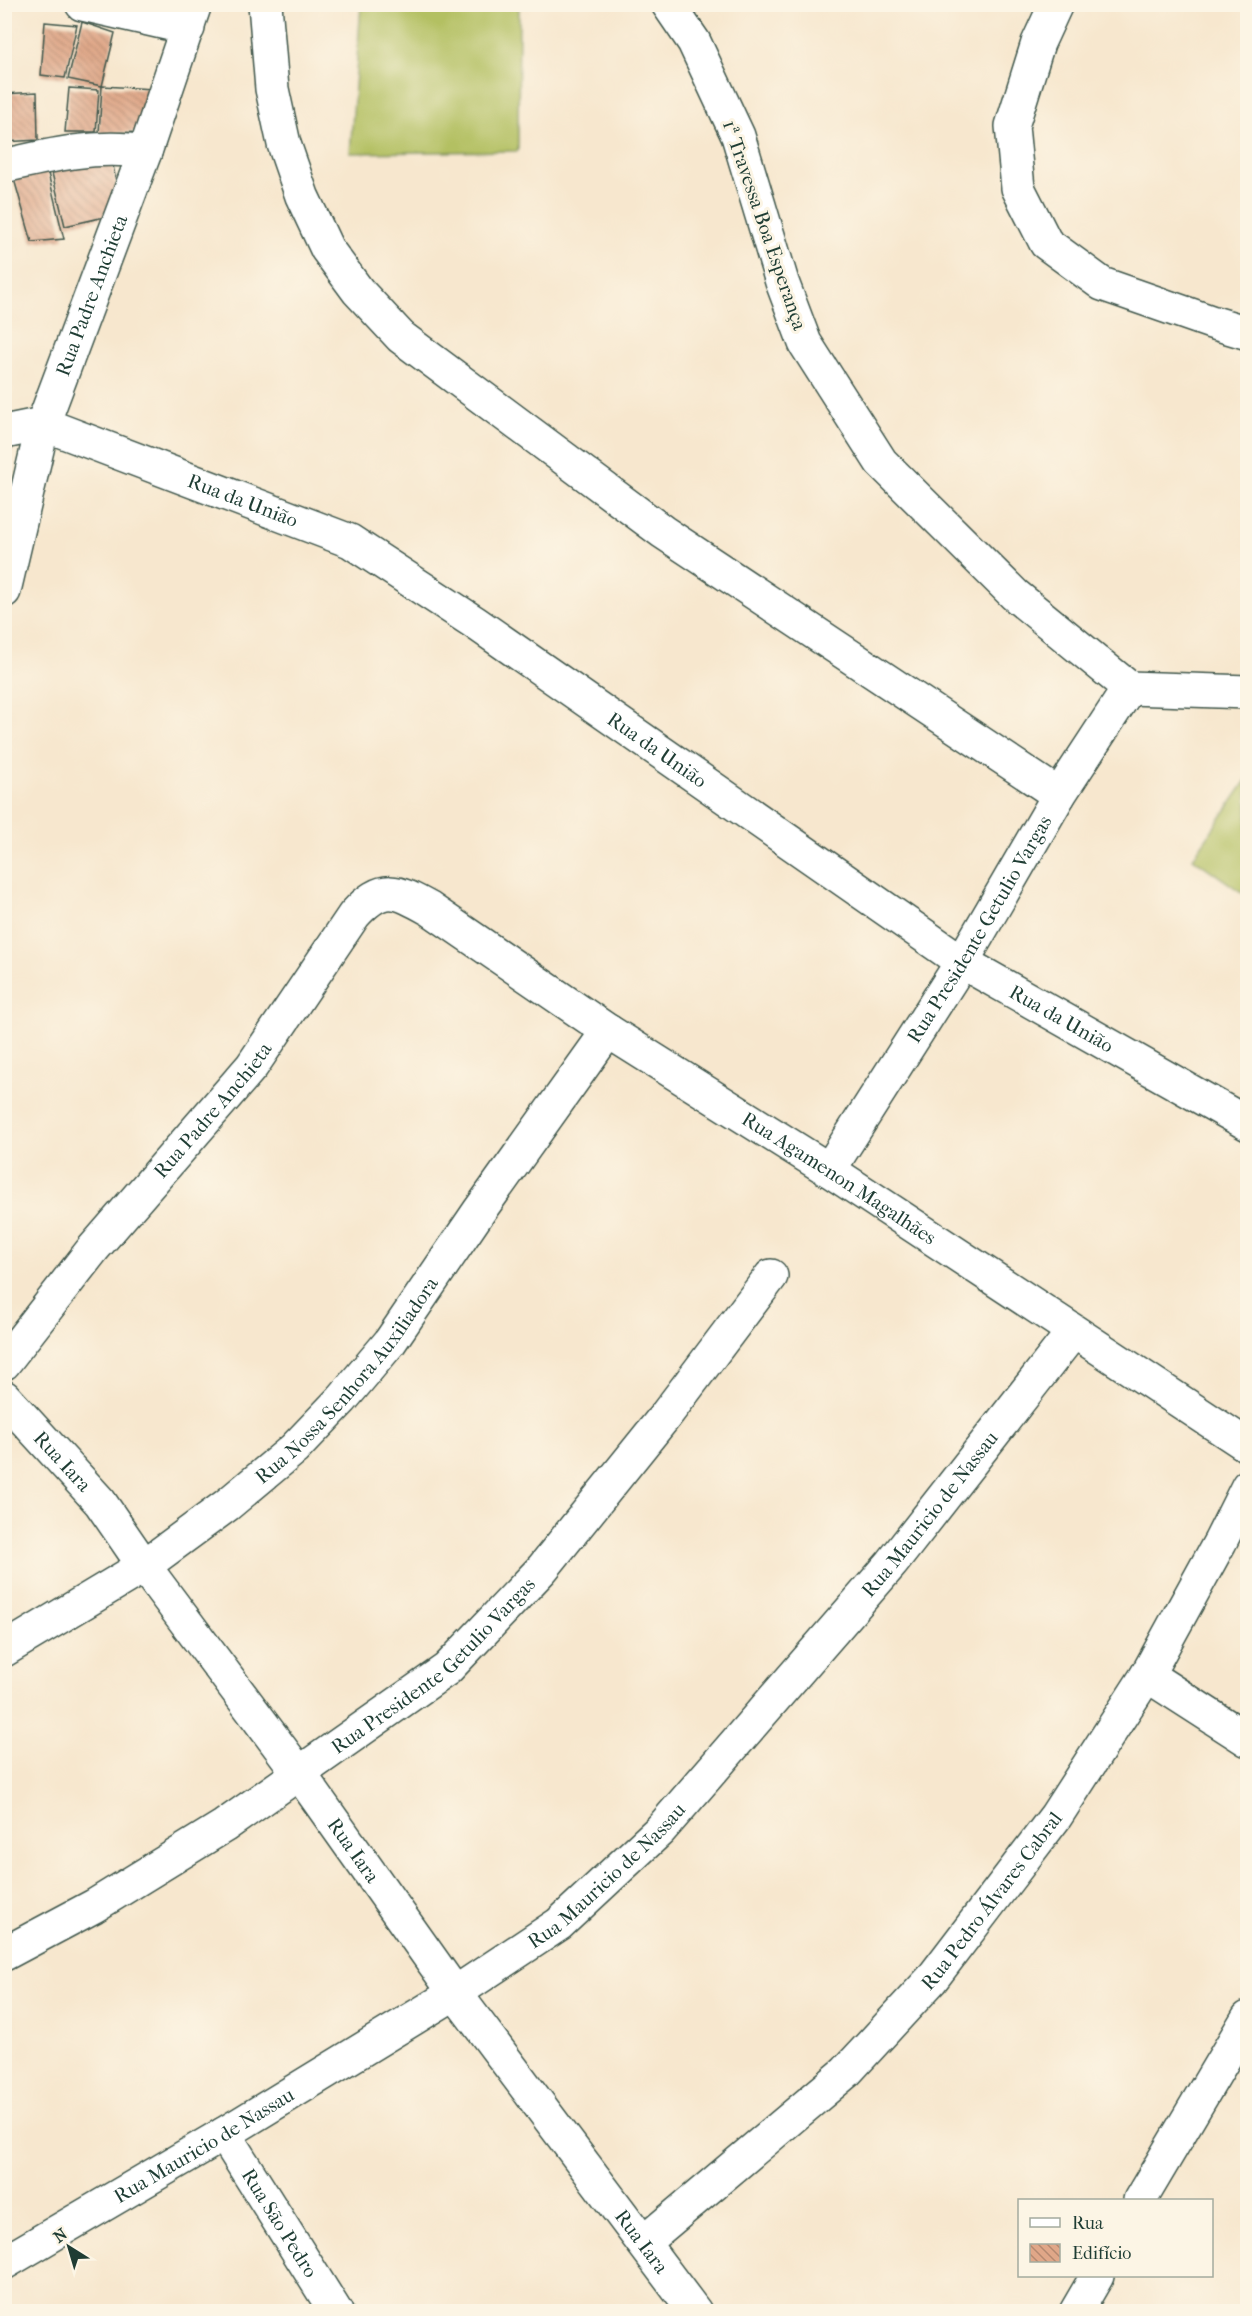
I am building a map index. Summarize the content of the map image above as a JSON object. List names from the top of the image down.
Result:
{
  "streets": {
    "street": [
      "1ª Travessa Boa Esperança",
      "Rua Padre Anchieta",
      "Rua da União",
      "Rua Presidente Getulio Vargas",
      "Rua Agamenon Magalhães",
      "Rua Nossa Senhora Auxiliadora",
      "Rua Iara",
      "Rua Mauricio de Nassau",
      "Rua Pedro Álvares Cabral",
      "Rua São Pedro"
    ]
  },
  "crossings": [
    ["1ª Travessa Boa Esperança", "Rua Presidente Getulio Vargas"],
    ["Rua Padre Anchieta", "Rua da União"],
    ["Rua Padre Anchieta", "Rua Agamenon Magalhães"],
    ["Rua da União", "Rua Presidente Getulio Vargas"],
    ["Rua Presidente Getulio Vargas", "Rua Agamenon Magalhães"],
    ["Rua Presidente Getulio Vargas", "Rua Iara"],
    ["Rua Agamenon Magalhães", "Rua Nossa Senhora Auxiliadora"],
    ["Rua Agamenon Magalhães", "Rua Mauricio de Nassau"],
    ["Rua Nossa Senhora Auxiliadora", "Rua Iara"],
    ["Rua Iara", "Rua Mauricio de Nassau"],
    ["Rua Iara", "Rua Pedro Álvares Cabral"],
    ["Rua Mauricio de Nassau", "Rua São Pedro"]
  ],
  "legend": ["Rua", "Edifício"],
  "north": "top left"
}
